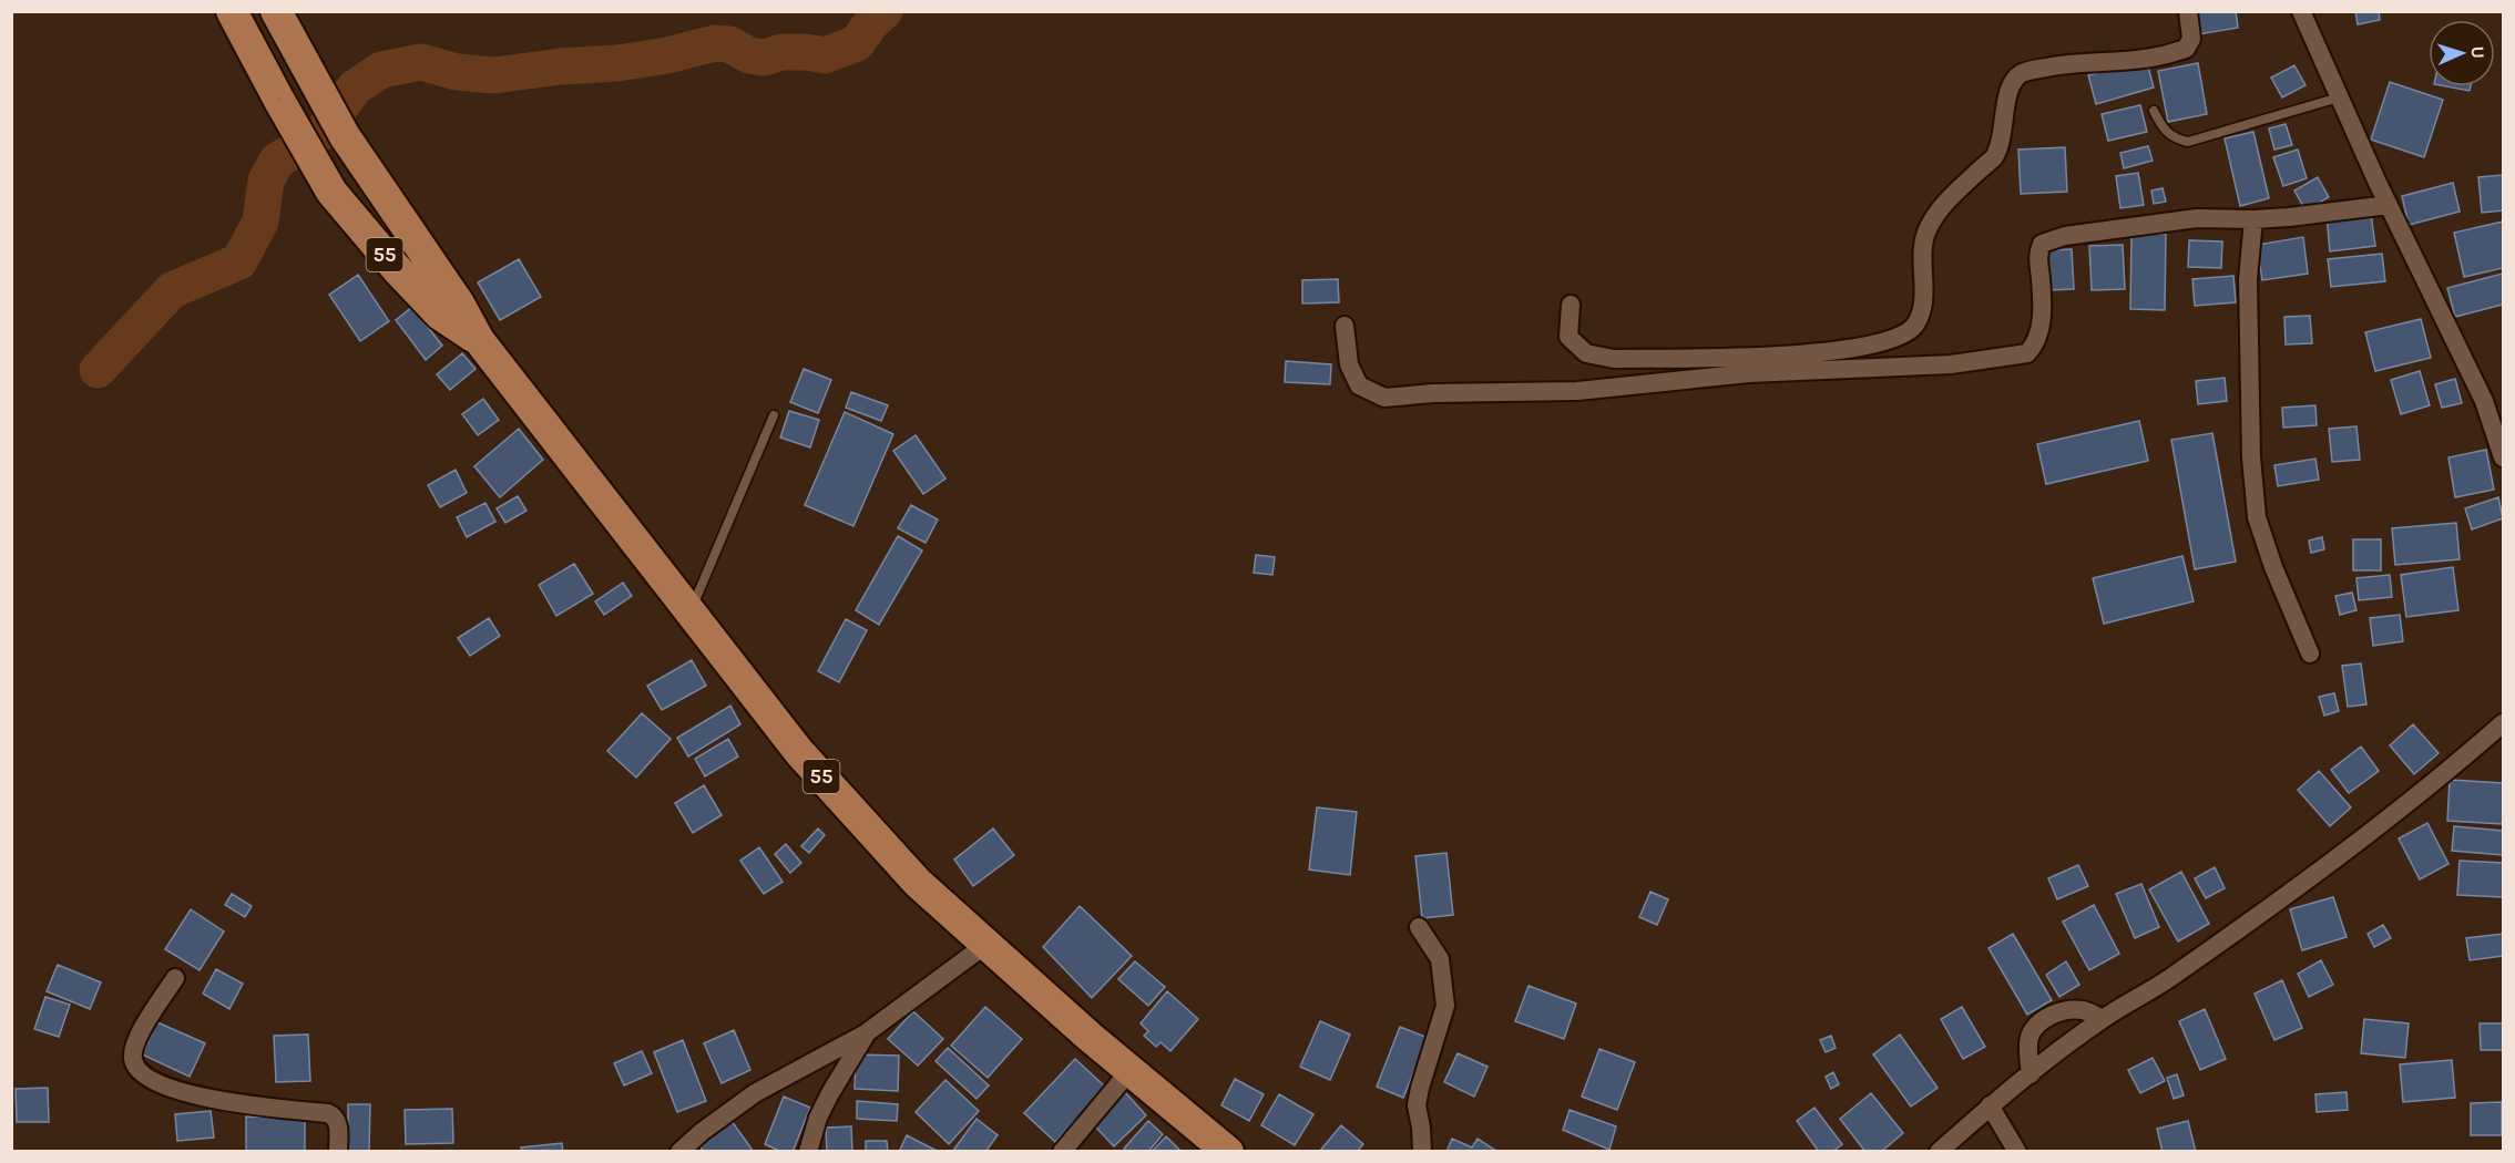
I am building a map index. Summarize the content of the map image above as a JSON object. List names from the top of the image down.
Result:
{
  "streets": {
    "highway": ["55"]
  },
  "north": "right"
}
